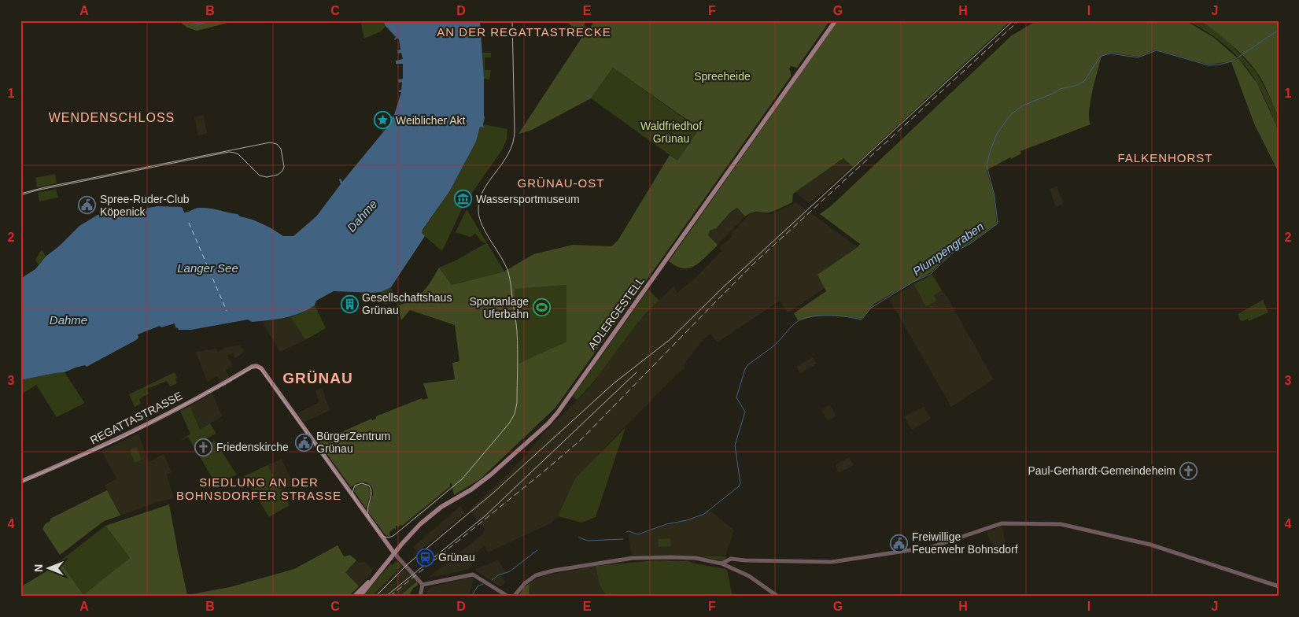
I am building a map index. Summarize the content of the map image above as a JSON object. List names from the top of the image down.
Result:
{
  "streets": {
    "main road": ["ADLERGESTELL", "REGATTASTRASSE"]
  },
  "crossings": [
    ["ADLERGESTELL", "REGATTASTRASSE"]
  ],
  "districts": [
    "AN DER REGATTASTRECKE",
    "WENDENSCHLOSS",
    "FALKENHORST",
    "GRÜNAU-OST",
    "GRÜNAU",
    "SIEDLUNG AN DER BOHNSDORFER STRASSE"
  ],
  "water": ["Dahme", "Plumpengraben", "Langer See"],
  "parks": ["Spreeheide", "Waldfriedhof Grünau"],
  "places": {
    "place": ["Weiblicher Akt"],
    "museum": ["Wassersportmuseum"],
    "public building": ["Spree-Ruder-Club Köpenick", "BürgerZentrum Grünau", "Freiwillige Feuerwehr Bohnsdorf"],
    "building": ["Gesellschaftshaus Grünau"],
    "sports": ["Sportanlage Uferbahn"],
    "church": ["Friedenskirche", "Paul-Gerhardt-Gemeindeheim"],
    "station": ["Grünau"]
  },
  "north": "left",
  "grid": {
    "columns": [
      "A",
      "B",
      "C",
      "D",
      "E",
      "F",
      "G",
      "H",
      "I",
      "J"
    ],
    "rows": [
      "1",
      "2",
      "3",
      "4"
    ]
  }
}
